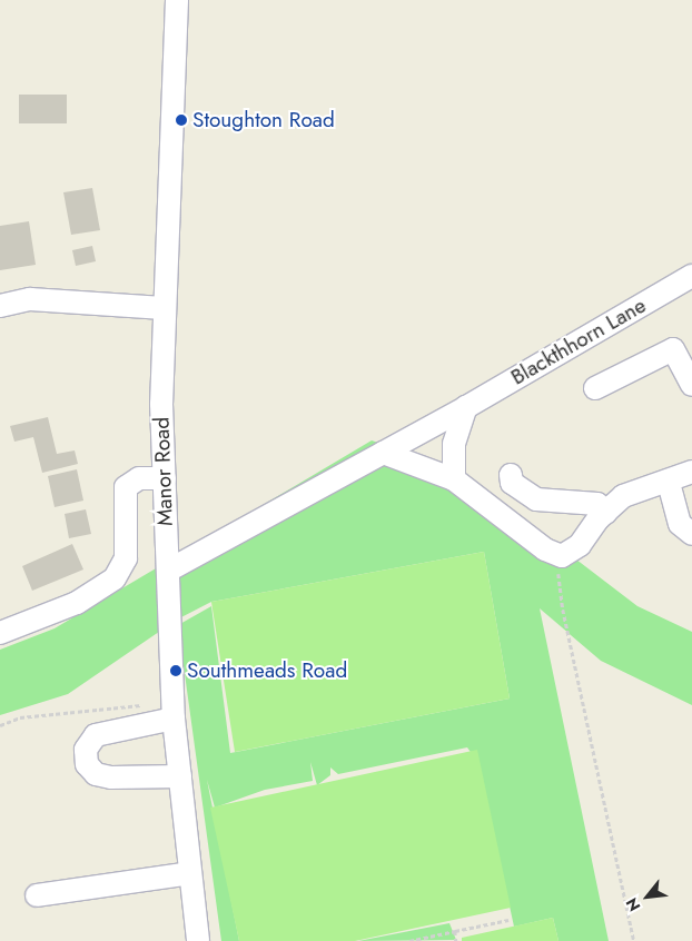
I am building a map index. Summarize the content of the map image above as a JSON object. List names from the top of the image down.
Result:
{
  "streets": {
    "street": ["Blackthhorn Lane", "Manor Road"]
  },
  "crossings": [
    ["Blackthhorn Lane", "Manor Road"]
  ],
  "places": ["Stoughton Road", "Southmeads Road"],
  "north": "bottom left"
}
